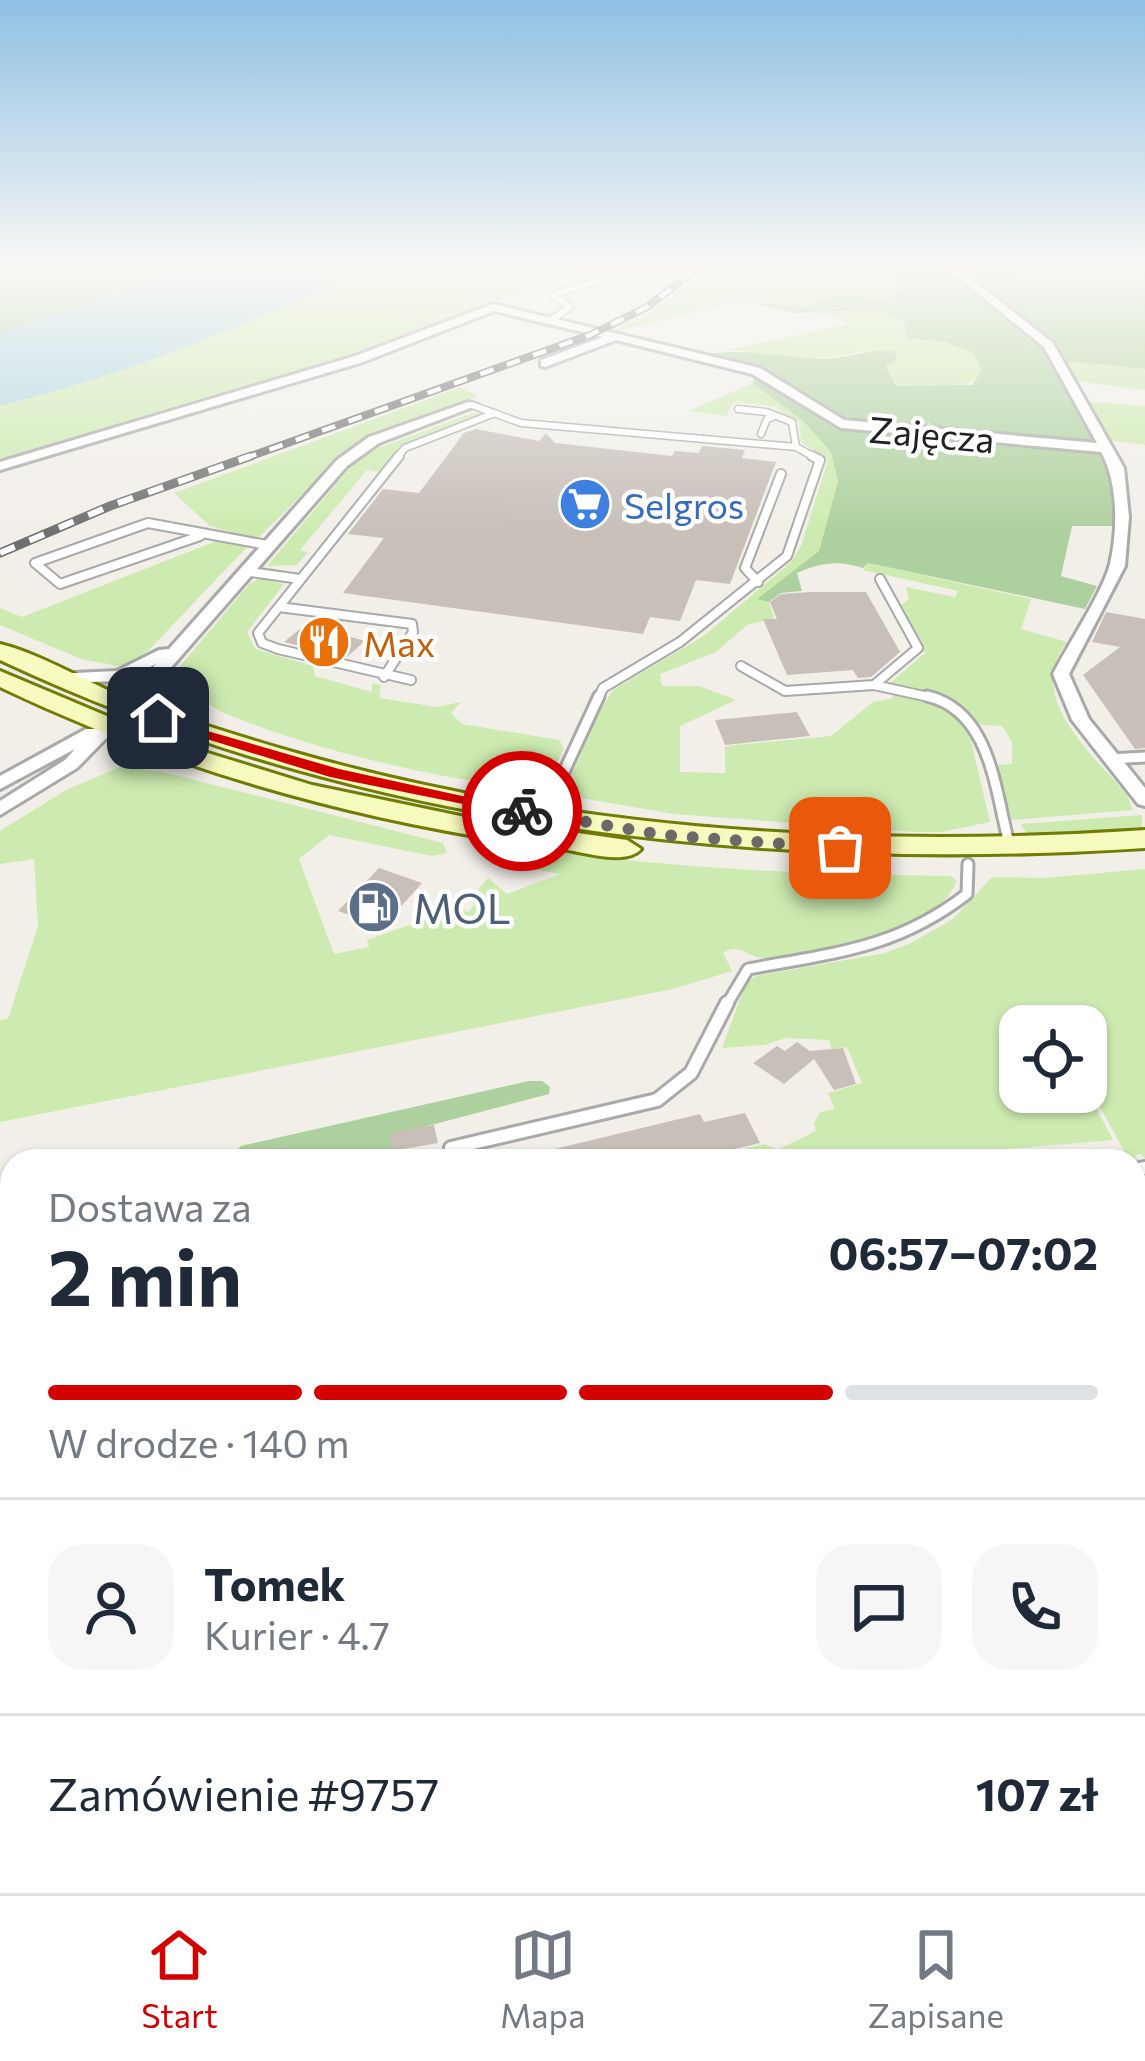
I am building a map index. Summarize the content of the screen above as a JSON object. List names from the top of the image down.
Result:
{
  "streets": {
    "street": ["Zajęcza"]
  },
  "places": {
    "supermarket": ["Selgros"],
    "restaurant": ["Max"],
    "fuel station": ["MOL"]
  },
  "page": {
    "heading": ["2 min", "Dostawa za", "06:57–07:02"],
    "panel": [
      "Tomek",
      "Kurier · 4.7",
      "Zamówienie #9757",
      "107 zł"
    ],
    "bar": "W drodze · 140 m",
    "tabs": ["Start", "Mapa", "Zapisane"]
  }
}
